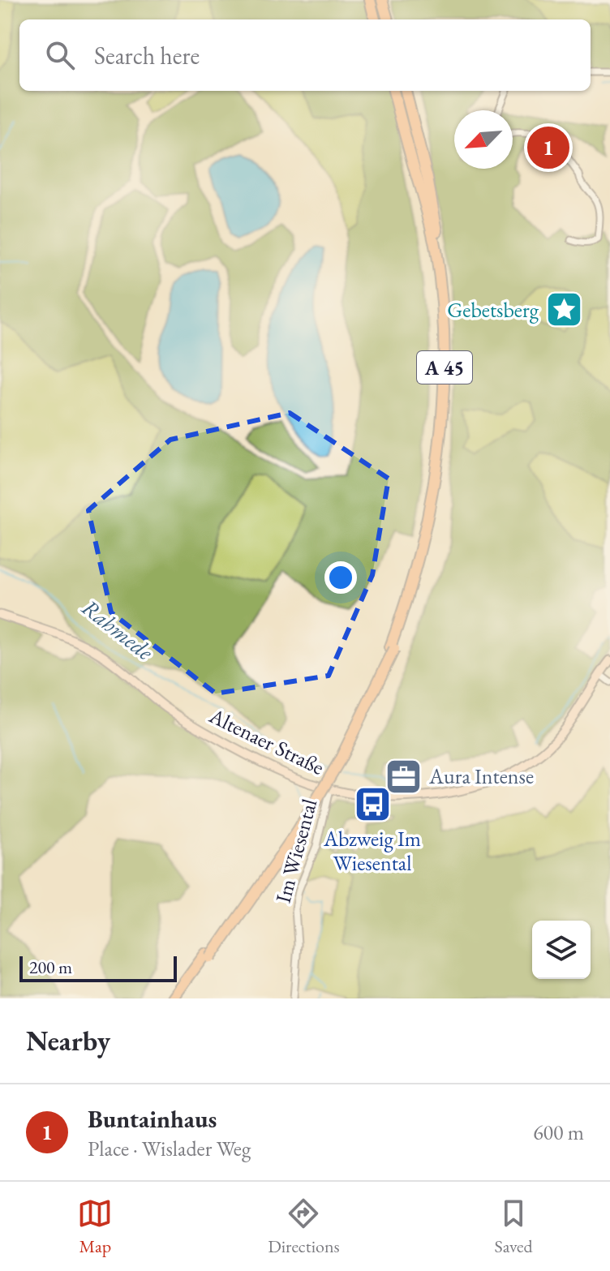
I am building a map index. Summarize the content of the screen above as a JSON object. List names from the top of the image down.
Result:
{
  "streets": {
    "highway": ["A 45"],
    "main road": ["Altenaer Straße"],
    "street": ["Im Wiesental"]
  },
  "crossings": [
    ["Altenaer Straße", "Im Wiesental"]
  ],
  "water": ["Rahmede"],
  "places": {
    "place": ["Gebetsberg"],
    "office": ["Aura Intense"],
    "bus stop": ["Abzweig Im Wiesental"]
  },
  "scale_bar": "200 m",
  "north": "bottom left",
  "page": {
    "search": "Search here",
    "pins": "1",
    "scale": "200 m",
    "heading": "Nearby",
    "list": [
      {
        "mark": "1",
        "name": "Buntainhaus",
        "note": "Place · Wislader Weg",
        "value": "600 m"
      }
    ],
    "nav": ["Map", "Directions", "Saved"]
  }
}
